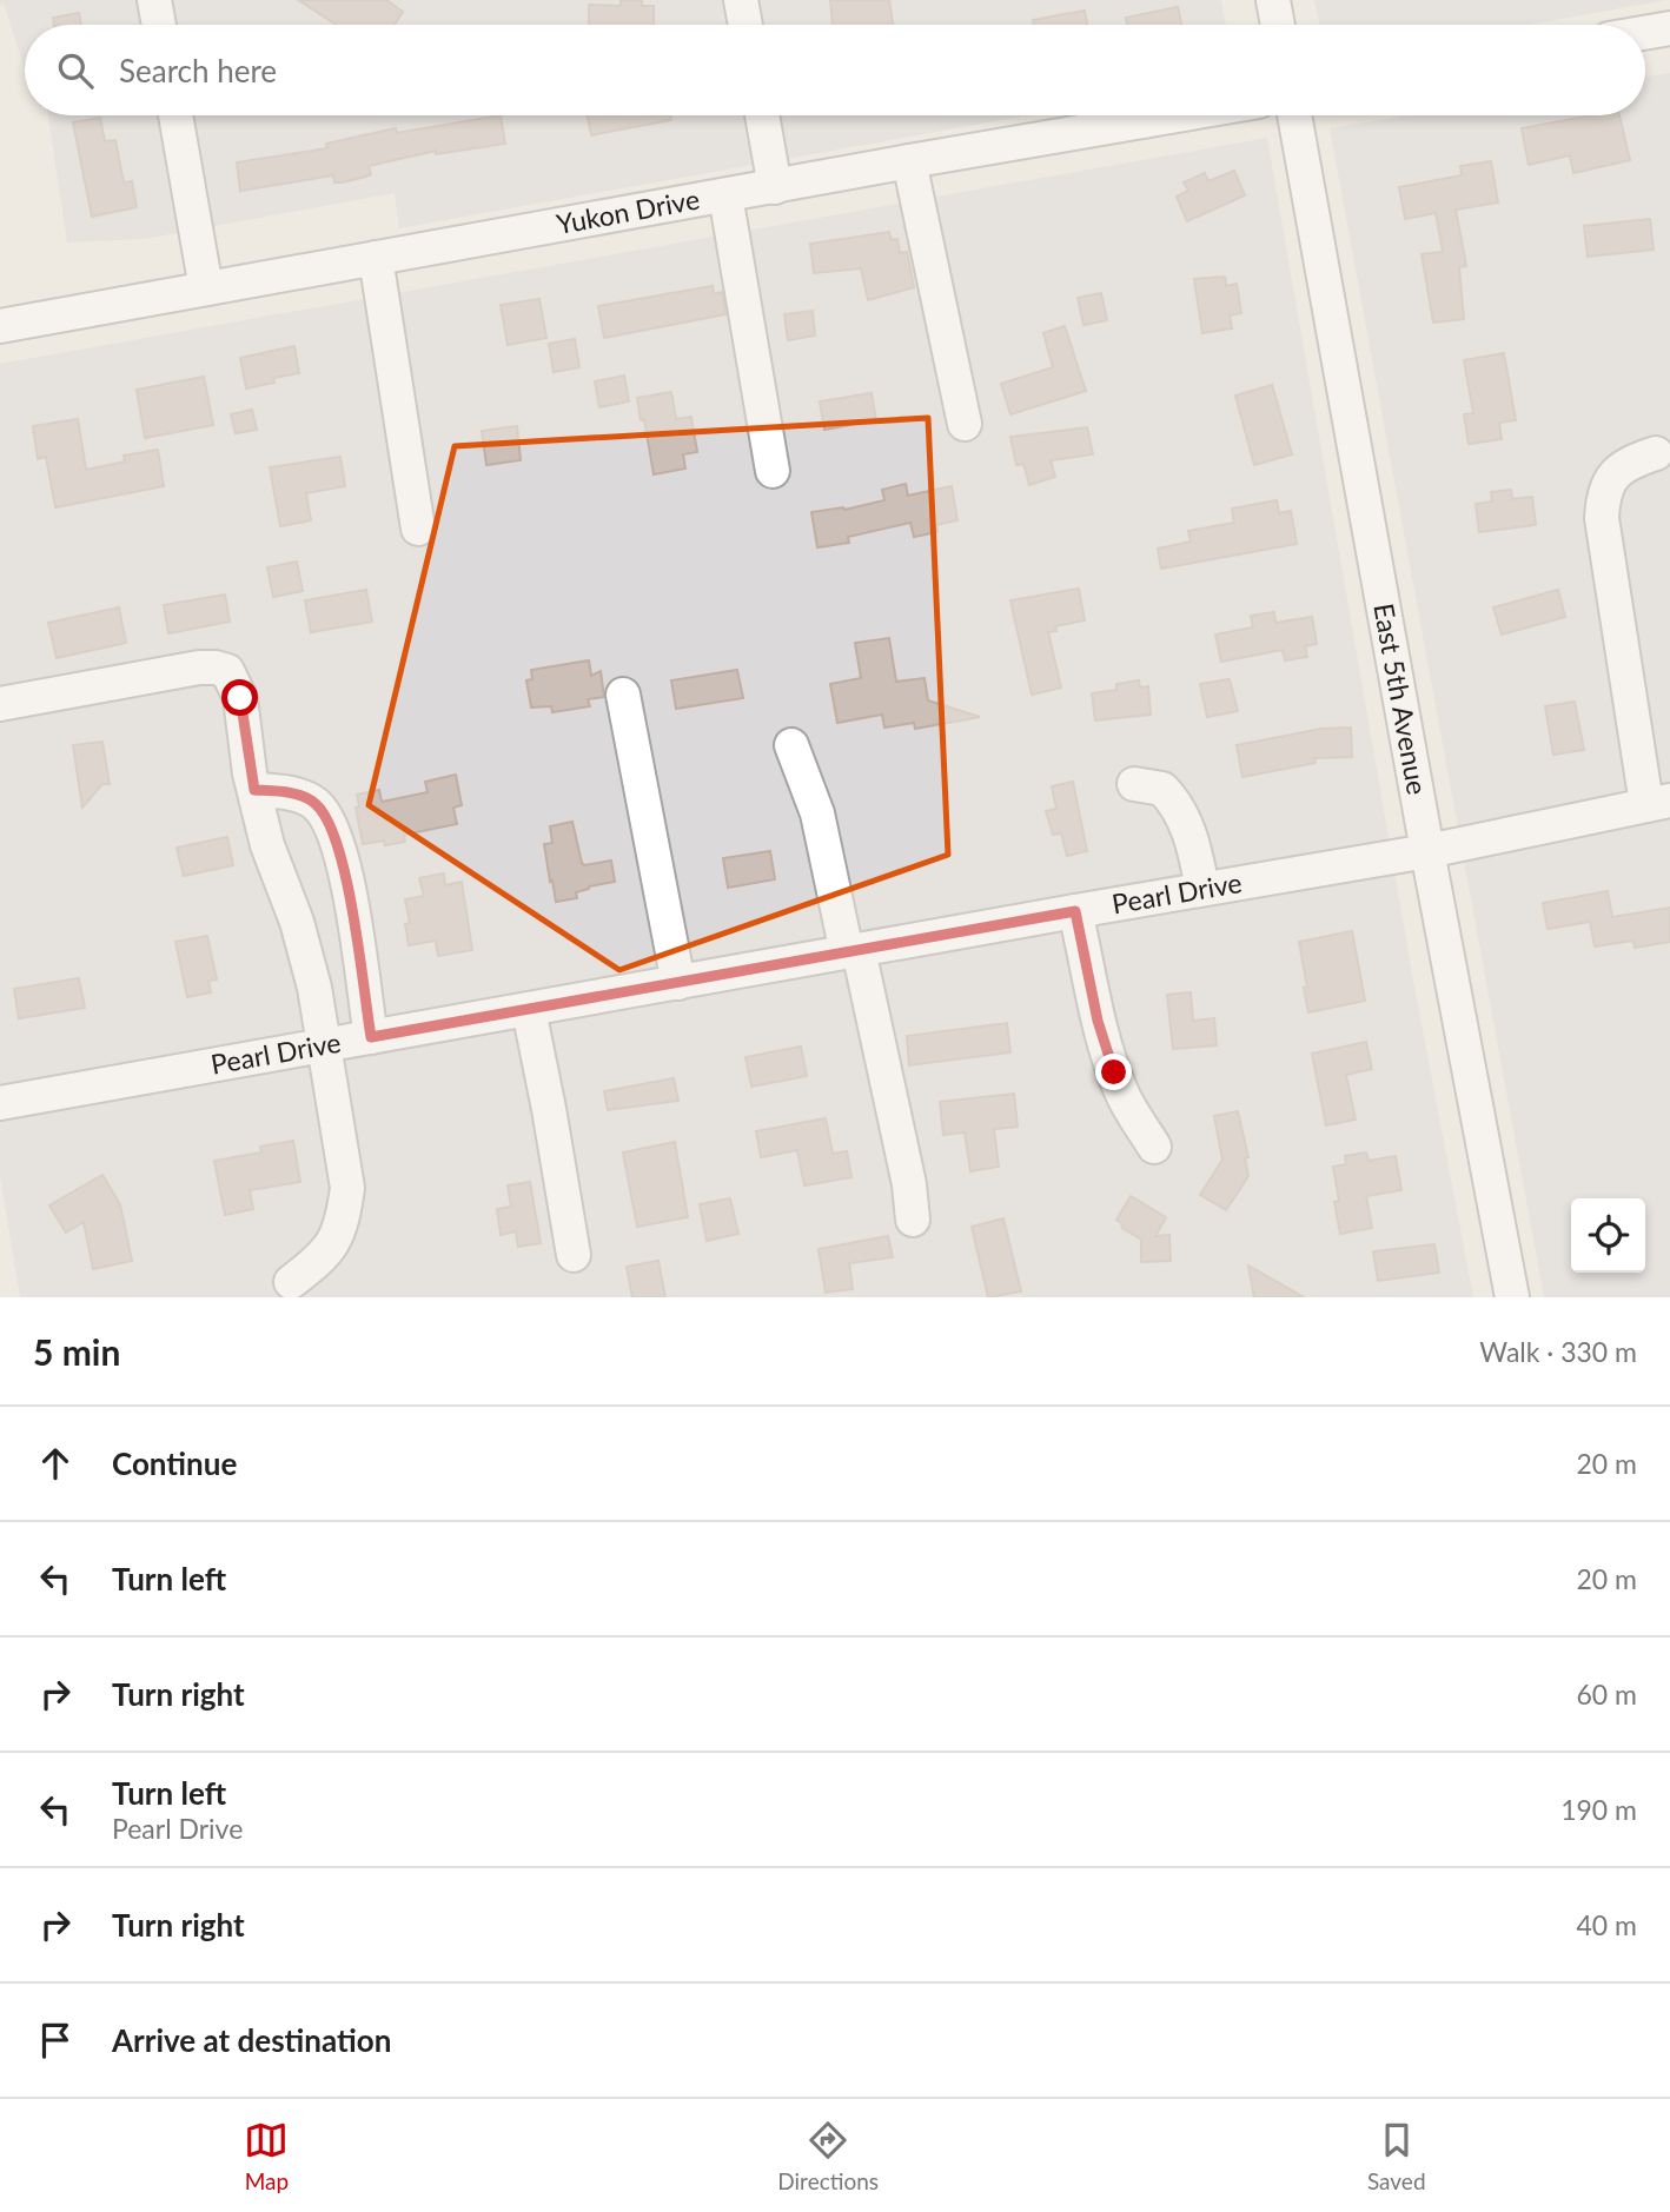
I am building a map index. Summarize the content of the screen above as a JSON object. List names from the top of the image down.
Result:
{
  "streets": {
    "street": ["Yukon Drive", "East 5th Avenue", "Pearl Drive"]
  },
  "crossings": [
    ["East 5th Avenue", "Pearl Drive"]
  ],
  "page": {
    "search": "Search here",
    "heading": ["5 min", "Walk · 330 m"],
    "list": [
      ["Continue", "20 m"],
      ["Turn left", "20 m"],
      ["Turn right", "60 m"],
      ["Turn left", "Pearl Drive", "190 m"],
      ["Turn right", "40 m"],
      "Arrive at destination"
    ],
    "nav": ["Map", "Directions", "Saved"]
  }
}
